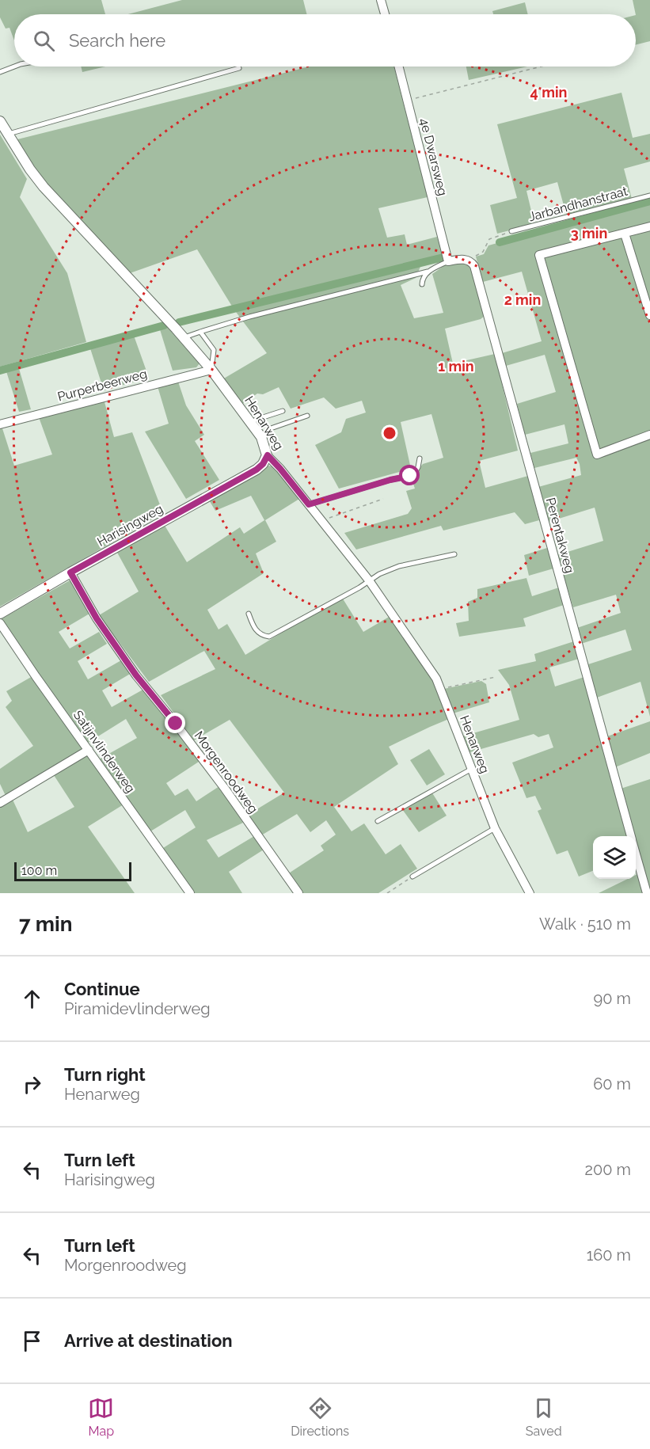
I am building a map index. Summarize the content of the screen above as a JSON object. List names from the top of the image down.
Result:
{
  "streets": {
    "street": [
      "4e Dwarsweg",
      "Purperbeerweg",
      "Henarweg",
      "Harisingweg",
      "Perentakweg",
      "Satijnvlinderweg",
      "Morgenroodweg"
    ],
    "lane": ["Jarbandhanstraat"]
  },
  "crossings": [
    ["Purperbeerweg", "Henarweg"],
    ["Henarweg", "Harisingweg"],
    ["Harisingweg", "Morgenroodweg"]
  ],
  "scale_bar": "100 m",
  "page": {
    "search": "Search here",
    "scale": "100 m",
    "heading": ["7 min", "Walk · 510 m"],
    "list": [
      ["Continue", "Piramidevlinderweg", "90 m"],
      ["Turn right", "Henarweg", "60 m"],
      ["Turn left", "Harisingweg", "200 m"],
      ["Turn left", "Morgenroodweg", "160 m"],
      "Arrive at destination"
    ],
    "nav": ["Map", "Directions", "Saved"]
  },
  "rings": [
    "4 min",
    "3 min",
    "2 min",
    "1 min"
  ]
}
